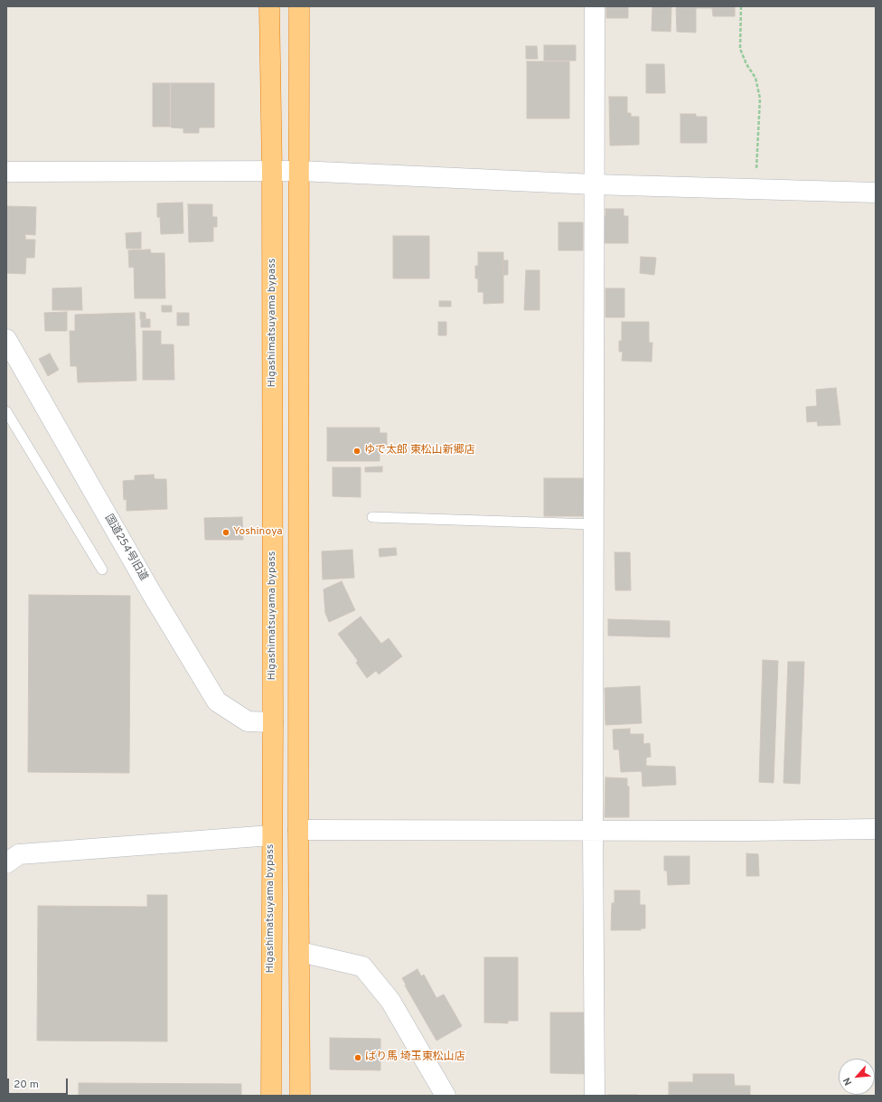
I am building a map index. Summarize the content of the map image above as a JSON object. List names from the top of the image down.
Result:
{
  "streets": {
    "highway": ["Higashimatsuyama bypass"],
    "street": ["国道254号旧道"]
  },
  "crossings": [
    ["Higashimatsuyama bypass", "国道254号旧道"]
  ],
  "places": ["ゆで太郎 東松山新郷店", "Yoshinoya", "ばり馬 埼玉東松山店"],
  "scale_bar": "20 m",
  "north": "bottom left"
}
